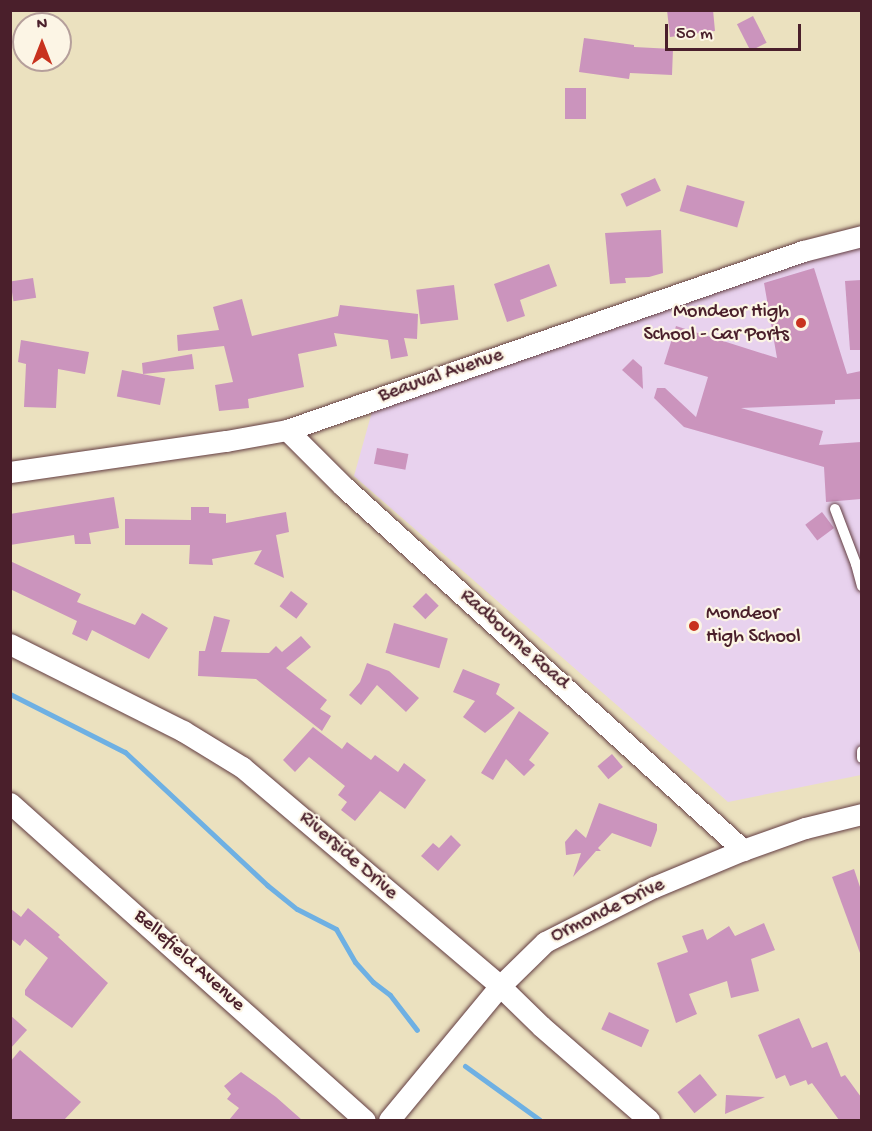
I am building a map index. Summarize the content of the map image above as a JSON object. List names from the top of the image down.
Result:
{
  "streets": {
    "street": [
      "Beauval Avenue",
      "Radbourne Road",
      "Riverside Drive",
      "Ormonde Drive",
      "Bellefield Avenue"
    ]
  },
  "crossings": [
    ["Beauval Avenue", "Radbourne Road"],
    ["Radbourne Road", "Ormonde Drive"],
    ["Riverside Drive", "Ormonde Drive"]
  ],
  "places": ["Mondeor High School - Car Ports", "Mondeor High School"],
  "scale_bar": "50 m",
  "north": "top"
}
